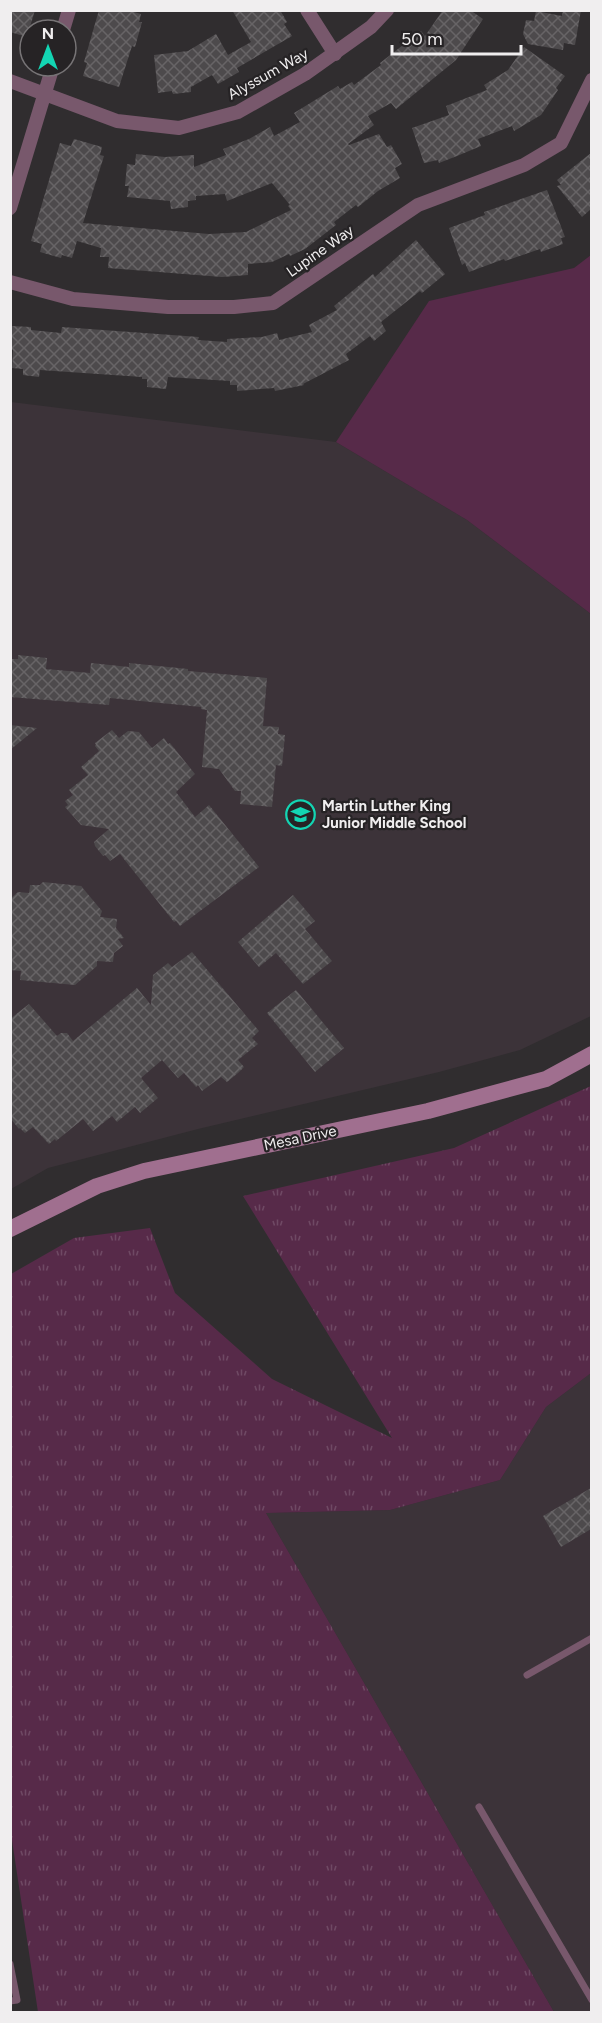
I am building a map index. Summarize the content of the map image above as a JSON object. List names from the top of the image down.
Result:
{
  "streets": {
    "main road": ["Mesa Drive"],
    "street": ["Alyssum Way", "Lupine Way"]
  },
  "places": {
    "school or university": ["Martin Luther King Junior Middle School"]
  },
  "scale_bar": "50 m",
  "north": "top"
}
